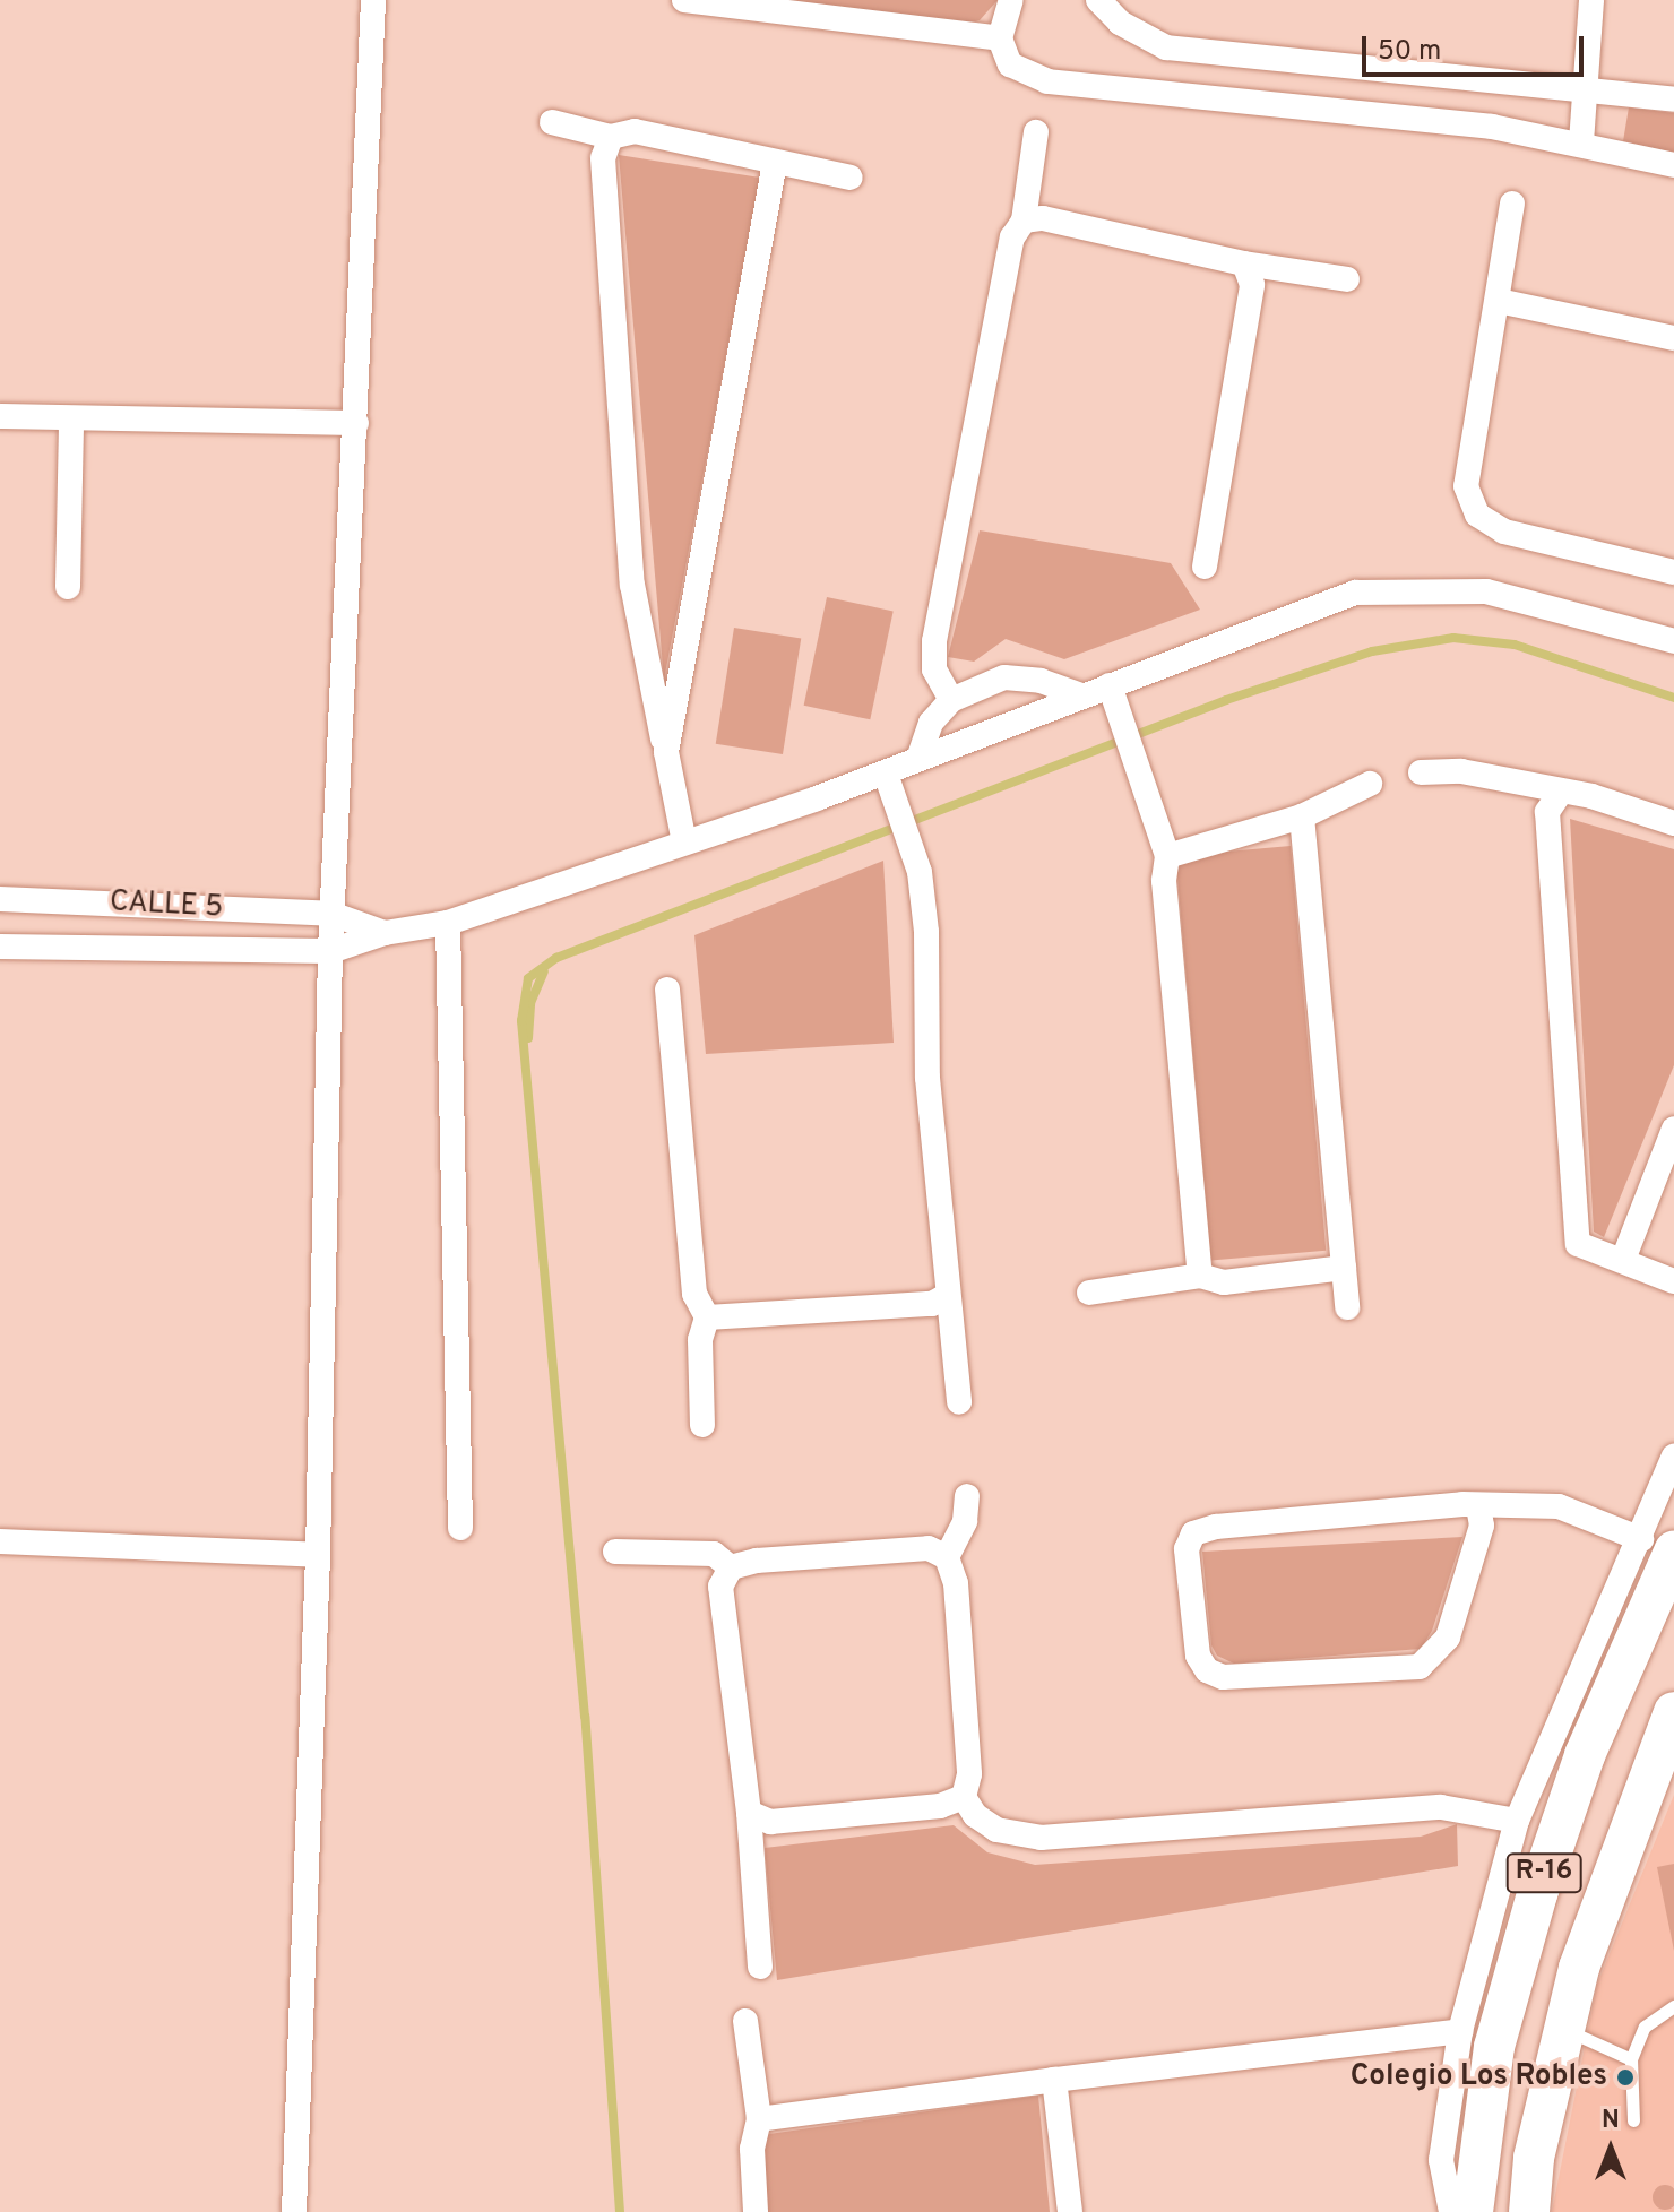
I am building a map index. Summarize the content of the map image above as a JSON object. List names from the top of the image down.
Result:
{
  "streets": {
    "main road": ["R-16"],
    "street": ["CALLE 5"]
  },
  "places": ["Colegio Los Robles"],
  "scale_bar": "50 m",
  "north": "top"
}
